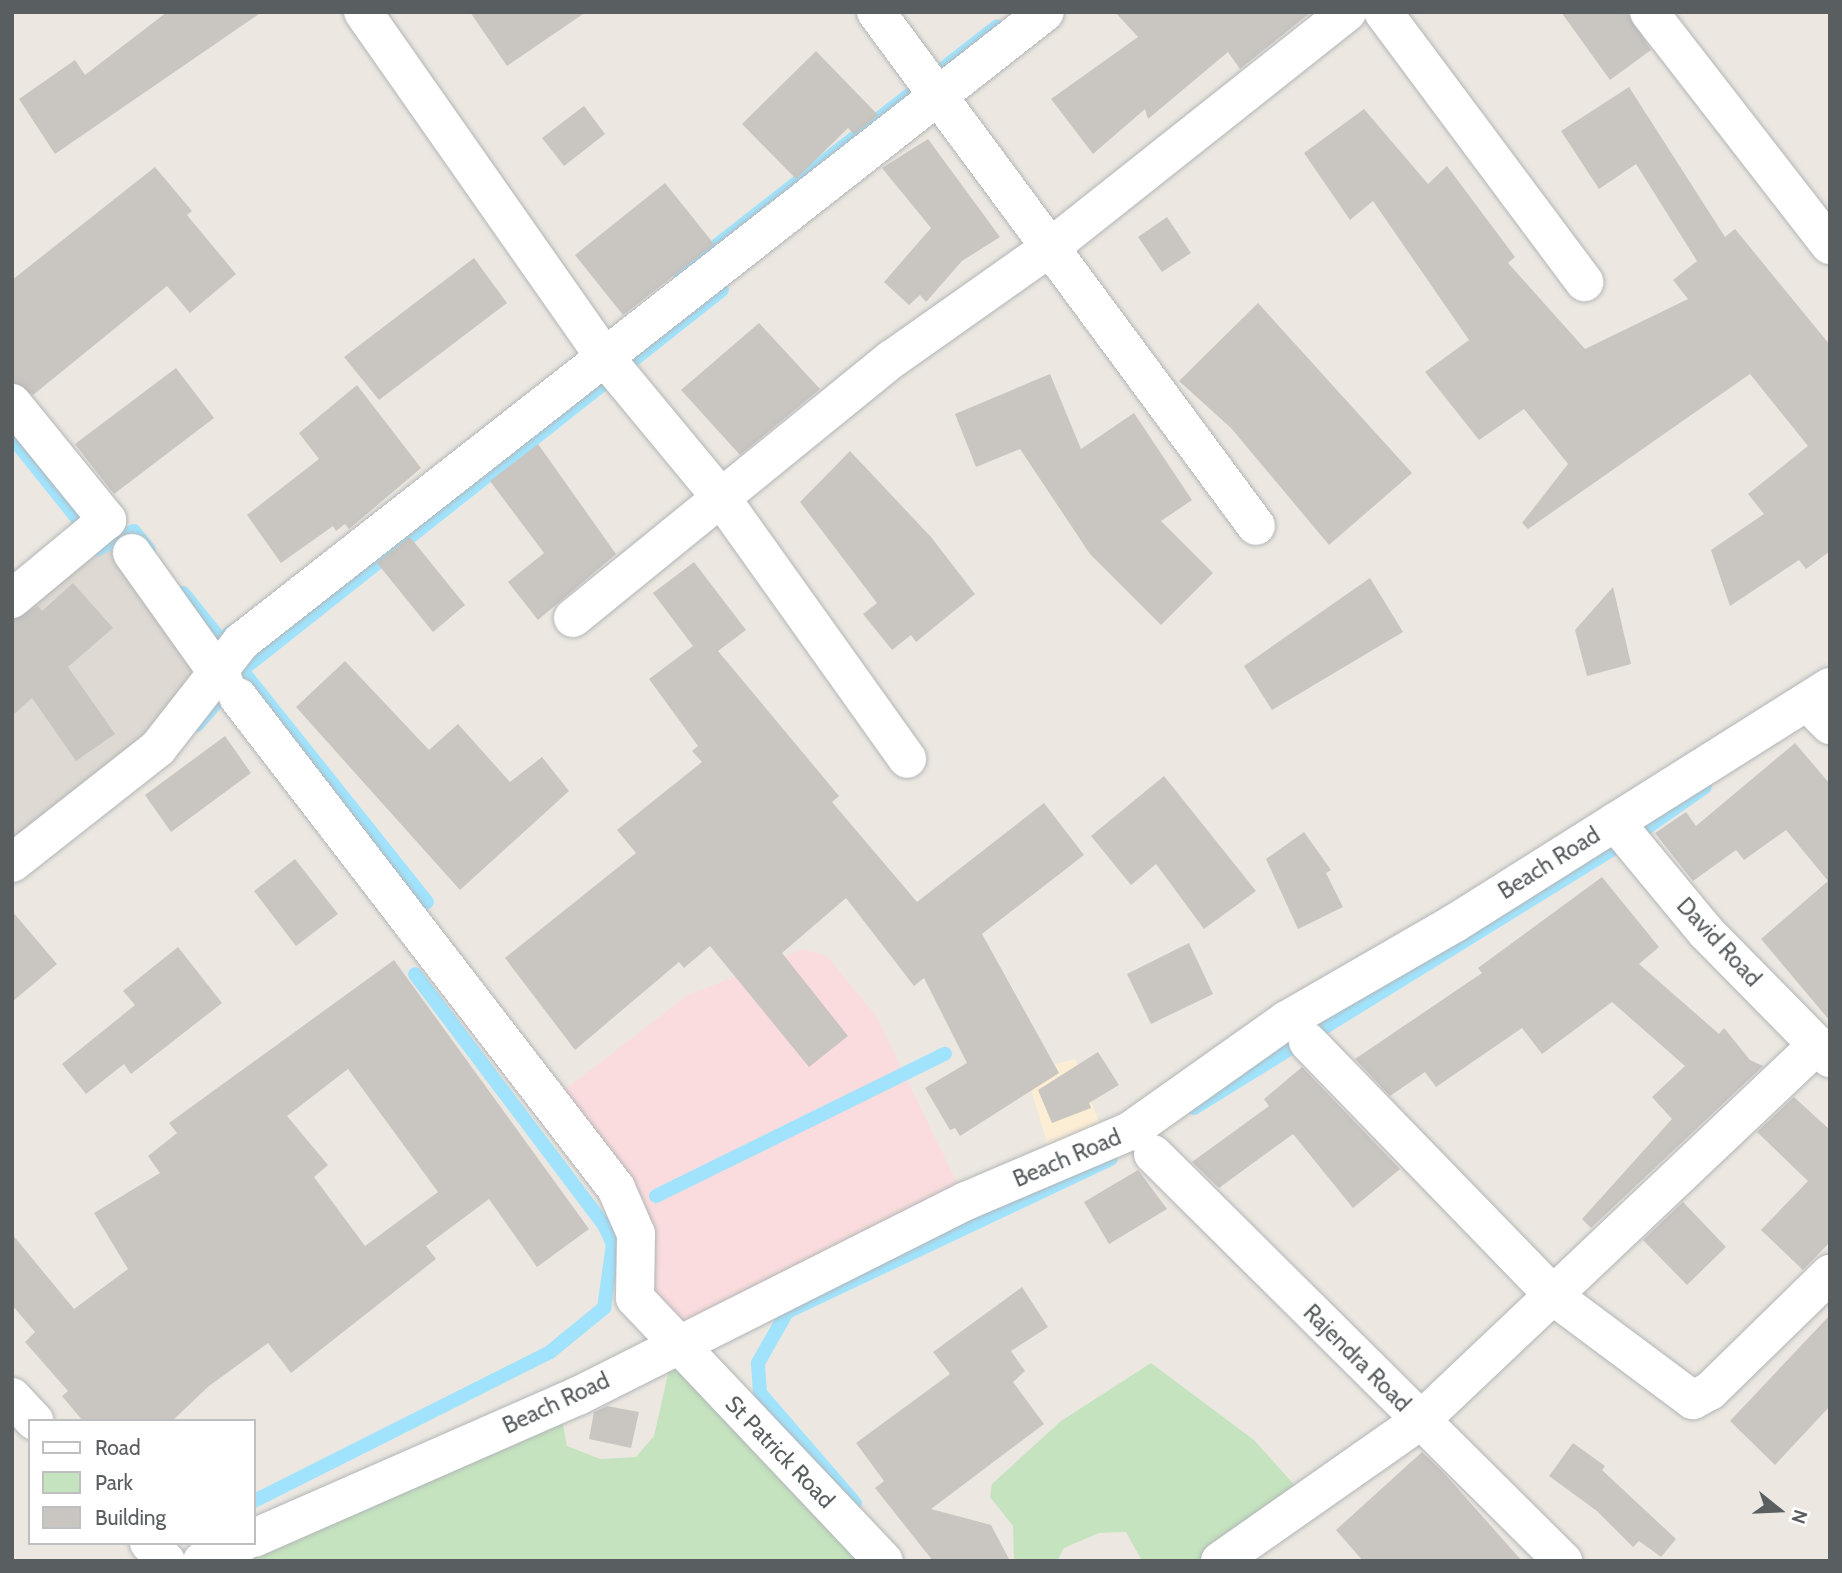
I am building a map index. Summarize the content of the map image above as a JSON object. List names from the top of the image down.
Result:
{
  "streets": {
    "street": [
      "Beach Road",
      "David Road",
      "Rajendra Road",
      "St Patrick Road"
    ]
  },
  "crossings": [
    ["Beach Road", "David Road"],
    ["Beach Road", "St Patrick Road"]
  ],
  "legend": ["Road", "Park", "Building"],
  "north": "right"
}
